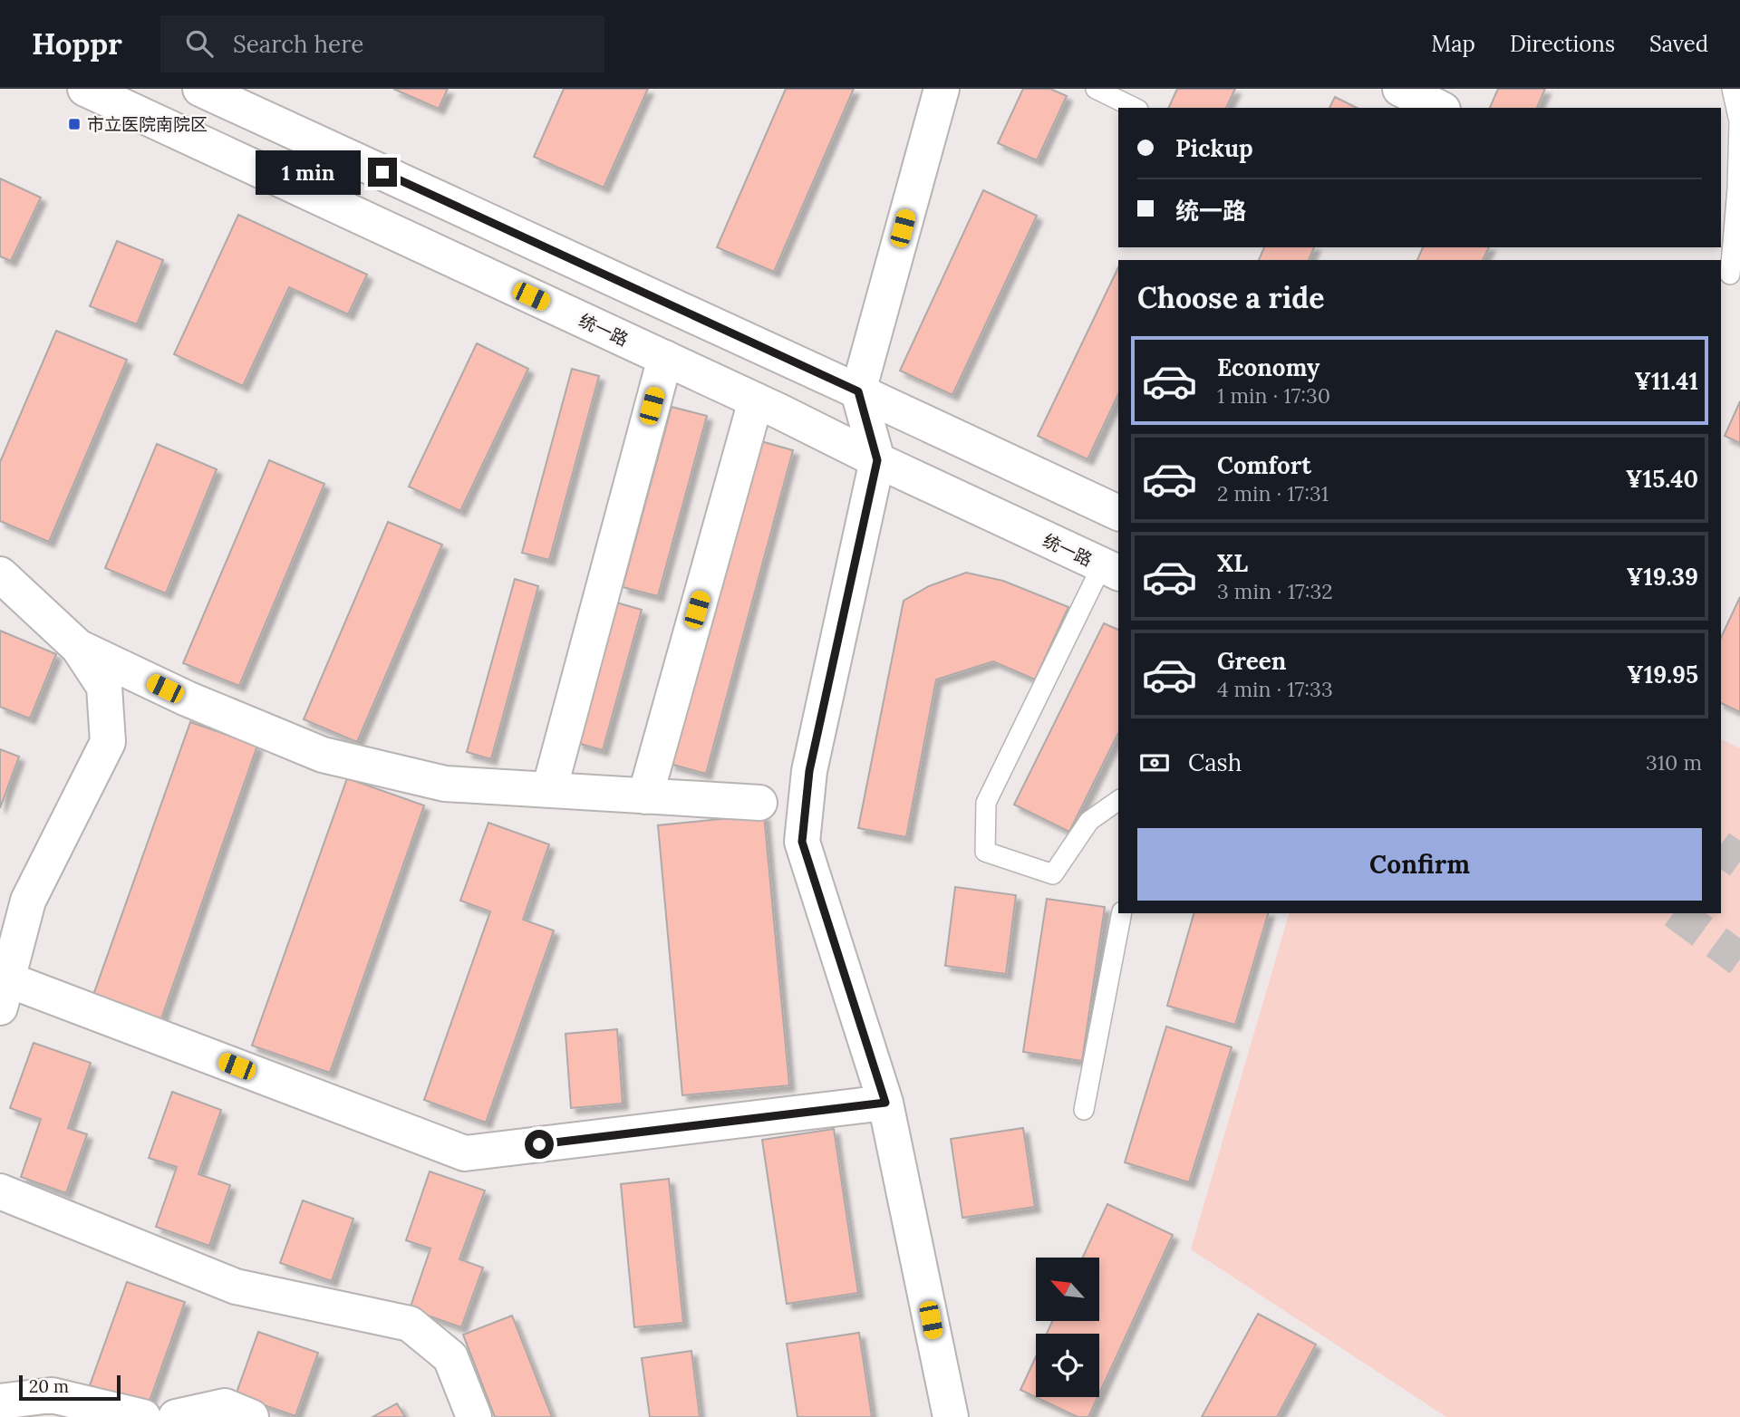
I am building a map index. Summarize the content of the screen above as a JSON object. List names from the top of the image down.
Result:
{
  "streets": {
    "street": ["统一路"]
  },
  "places": {
    "transit": ["市立医院南院区"]
  },
  "scale_bar": "20 m",
  "north": "top left",
  "page": {
    "header": "Hoppr",
    "search": "Search here",
    "nav": ["Map", "Directions", "Saved"],
    "banner": ["Pickup", "统一路"],
    "bubble": "1 min",
    "heading": "Choose a ride",
    "list": [
      {
        "name": "Economy",
        "note": "1 min · 17:30",
        "value": "¥11.41"
      },
      {
        "name": "Comfort",
        "note": "2 min · 17:31",
        "value": "¥15.40"
      },
      {
        "name": "XL",
        "note": "3 min · 17:32",
        "value": "¥19.39"
      },
      {
        "name": "Green",
        "note": "4 min · 17:33",
        "value": "¥19.95"
      }
    ],
    "pay": ["Cash", "310 m"],
    "buttons": "Confirm",
    "scale": "20 m"
  }
}
